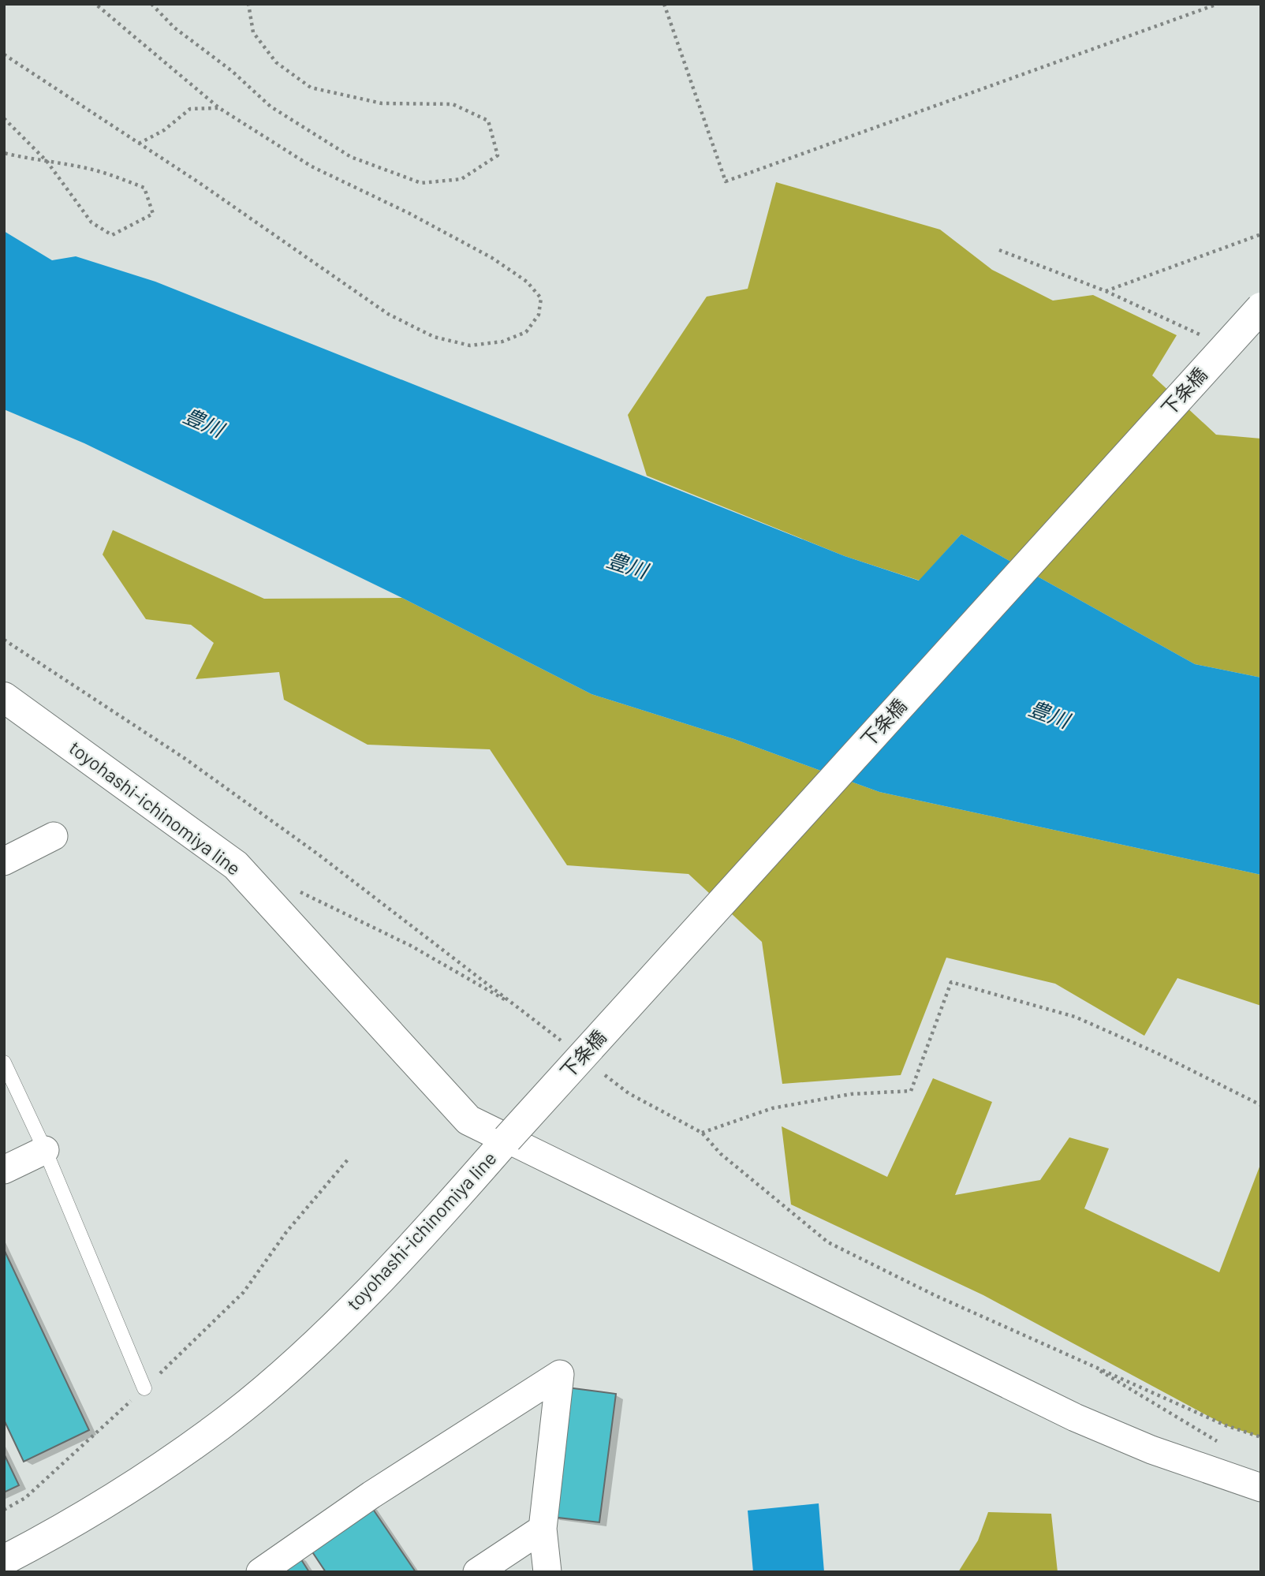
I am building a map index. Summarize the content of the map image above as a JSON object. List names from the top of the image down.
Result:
{
  "streets": {
    "main road": ["下条橋", "toyohashi-ichinomiya line"]
  },
  "crossings": [
    ["下条橋", "toyohashi-ichinomiya line"]
  ],
  "water": ["豊川"]
}
